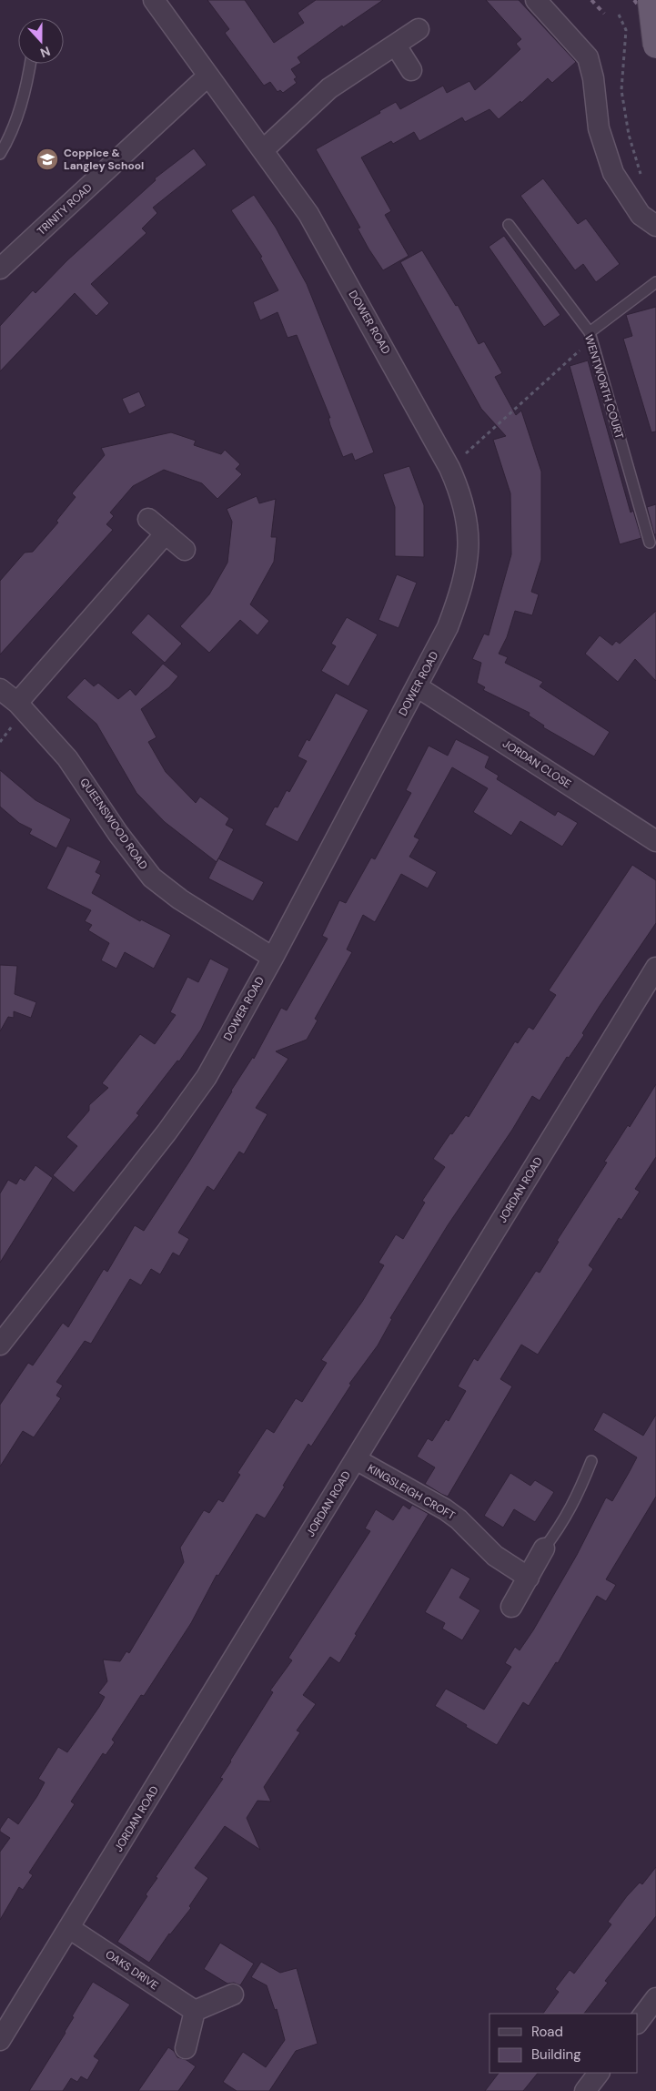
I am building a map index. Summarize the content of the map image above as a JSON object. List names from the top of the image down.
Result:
{
  "streets": {
    "street": [
      "TRINITY ROAD",
      "DOWER ROAD",
      "JORDAN CLOSE",
      "QUEENSWOOD ROAD",
      "JORDAN ROAD",
      "KINGSLEIGH CROFT",
      "OAKS DRIVE"
    ],
    "lane": ["WENTWORTH COURT"]
  },
  "crossings": [
    ["TRINITY ROAD", "DOWER ROAD"],
    ["DOWER ROAD", "JORDAN CLOSE"],
    ["DOWER ROAD", "QUEENSWOOD ROAD"],
    ["JORDAN ROAD", "KINGSLEIGH CROFT"],
    ["JORDAN ROAD", "OAKS DRIVE"]
  ],
  "places": {
    "school or university": ["Coppice & Langley School"]
  },
  "legend": ["Road", "Building"],
  "north": "bottom"
}
